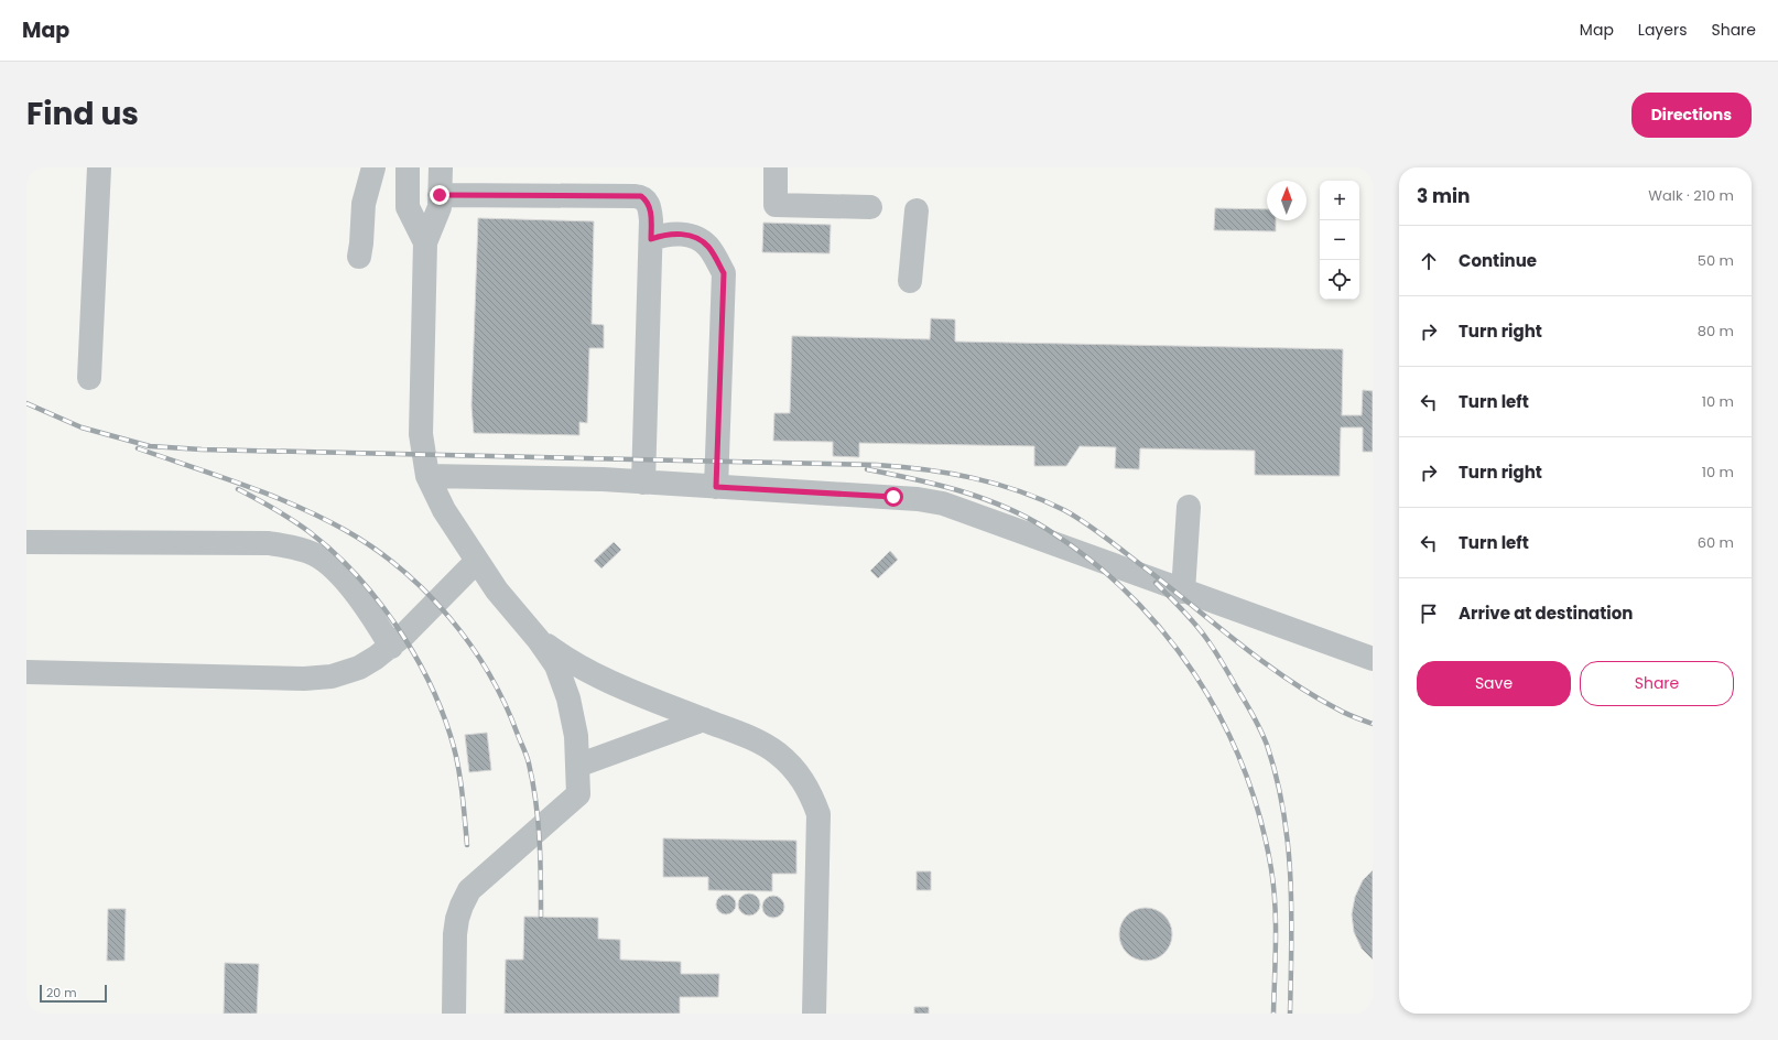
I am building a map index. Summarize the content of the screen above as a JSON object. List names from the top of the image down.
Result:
{
  "scale_bar": "20 m",
  "north": "top",
  "page": {
    "header": "Map",
    "nav": ["Map", "Layers", "Share"],
    "title": "Find us",
    "buttons": [
      "Directions",
      ["Save", "Share"]
    ],
    "heading": ["3 min", "Walk · 210 m"],
    "map_buttons": ["+", "−"],
    "list": [
      ["Continue", "50 m"],
      ["Turn right", "80 m"],
      ["Turn left", "10 m"],
      ["Turn right", "10 m"],
      ["Turn left", "60 m"],
      "Arrive at destination"
    ],
    "scale": "20 m"
  }
}
